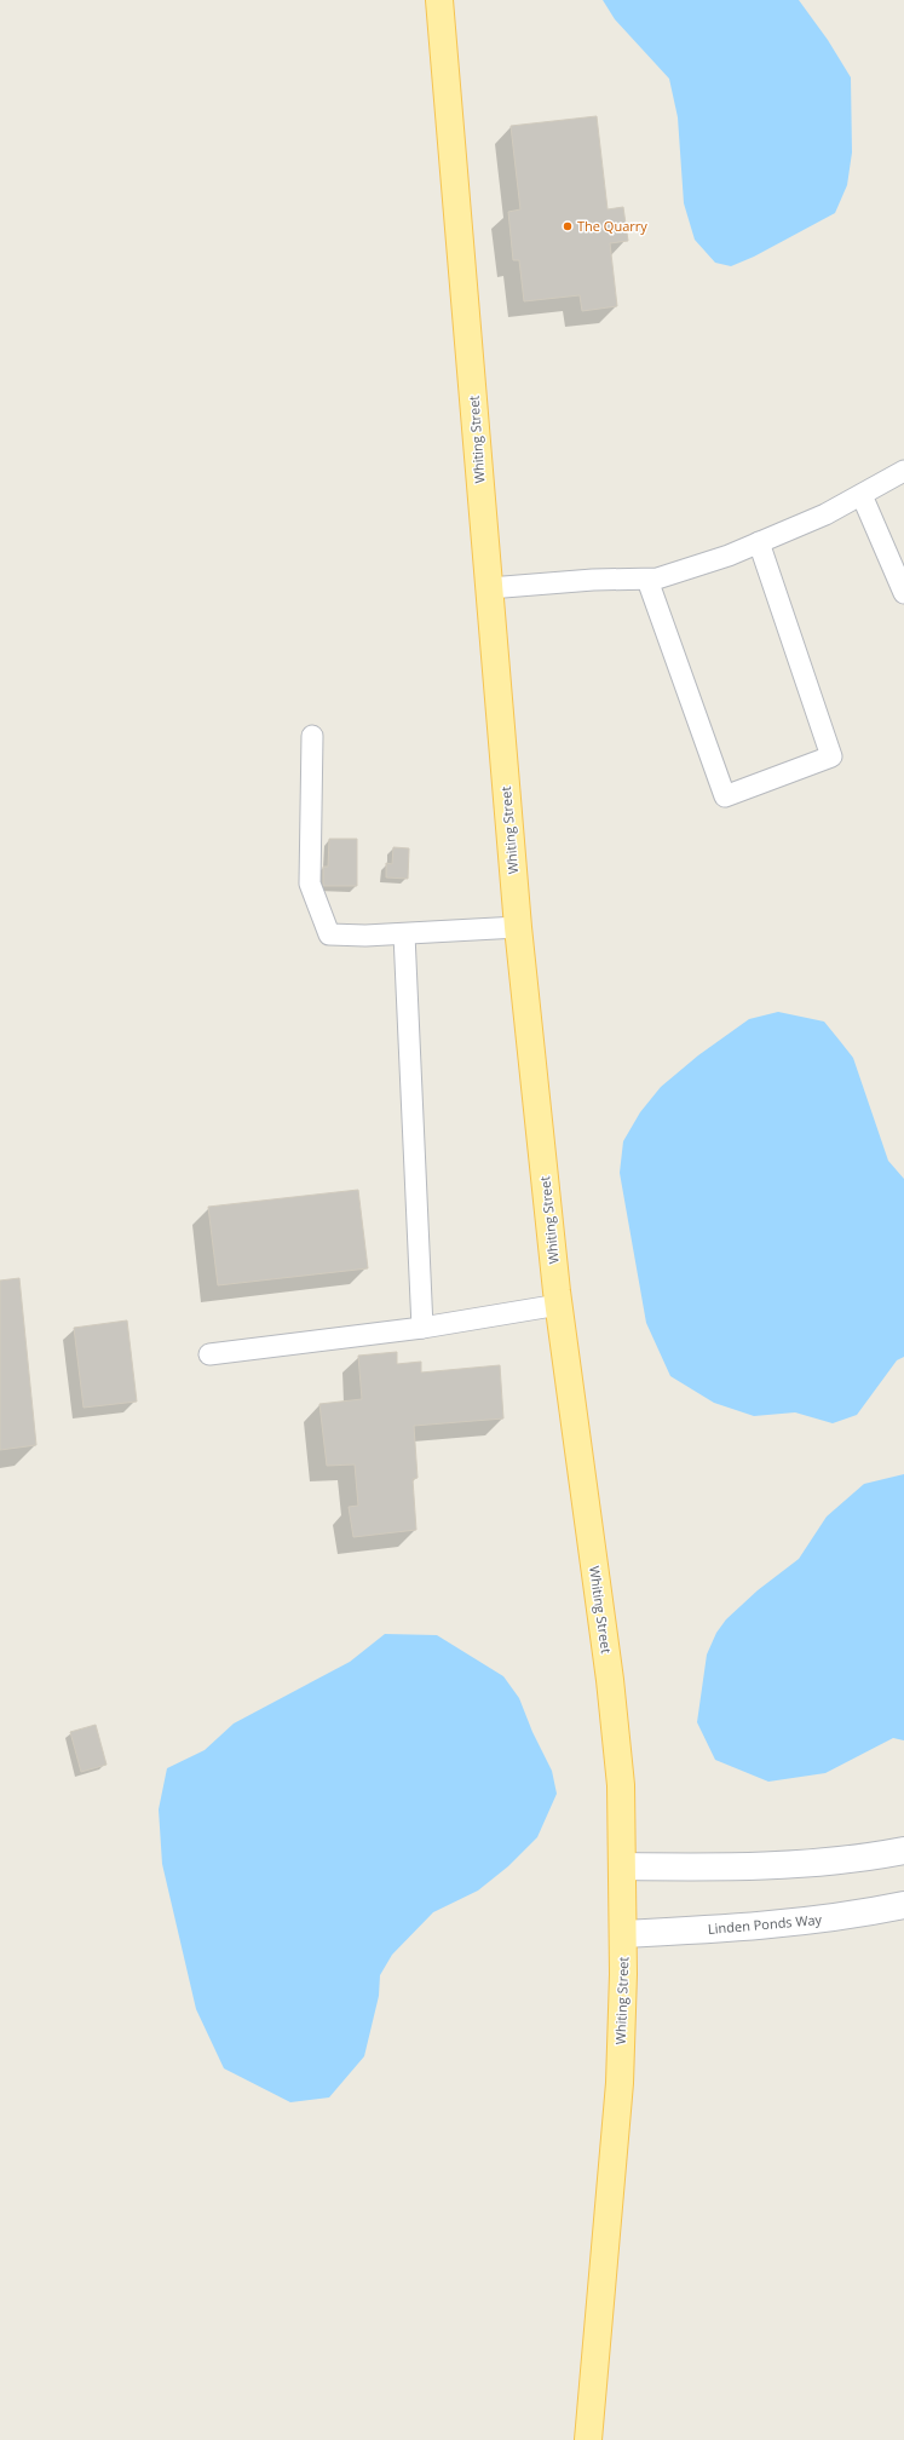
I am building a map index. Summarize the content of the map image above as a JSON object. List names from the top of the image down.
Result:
{
  "streets": {
    "main road": ["Whiting Street"],
    "street": ["Linden Ponds Way"]
  },
  "crossings": [
    ["Whiting Street", "Linden Ponds Way"]
  ],
  "places": ["The Quarry"]
}
